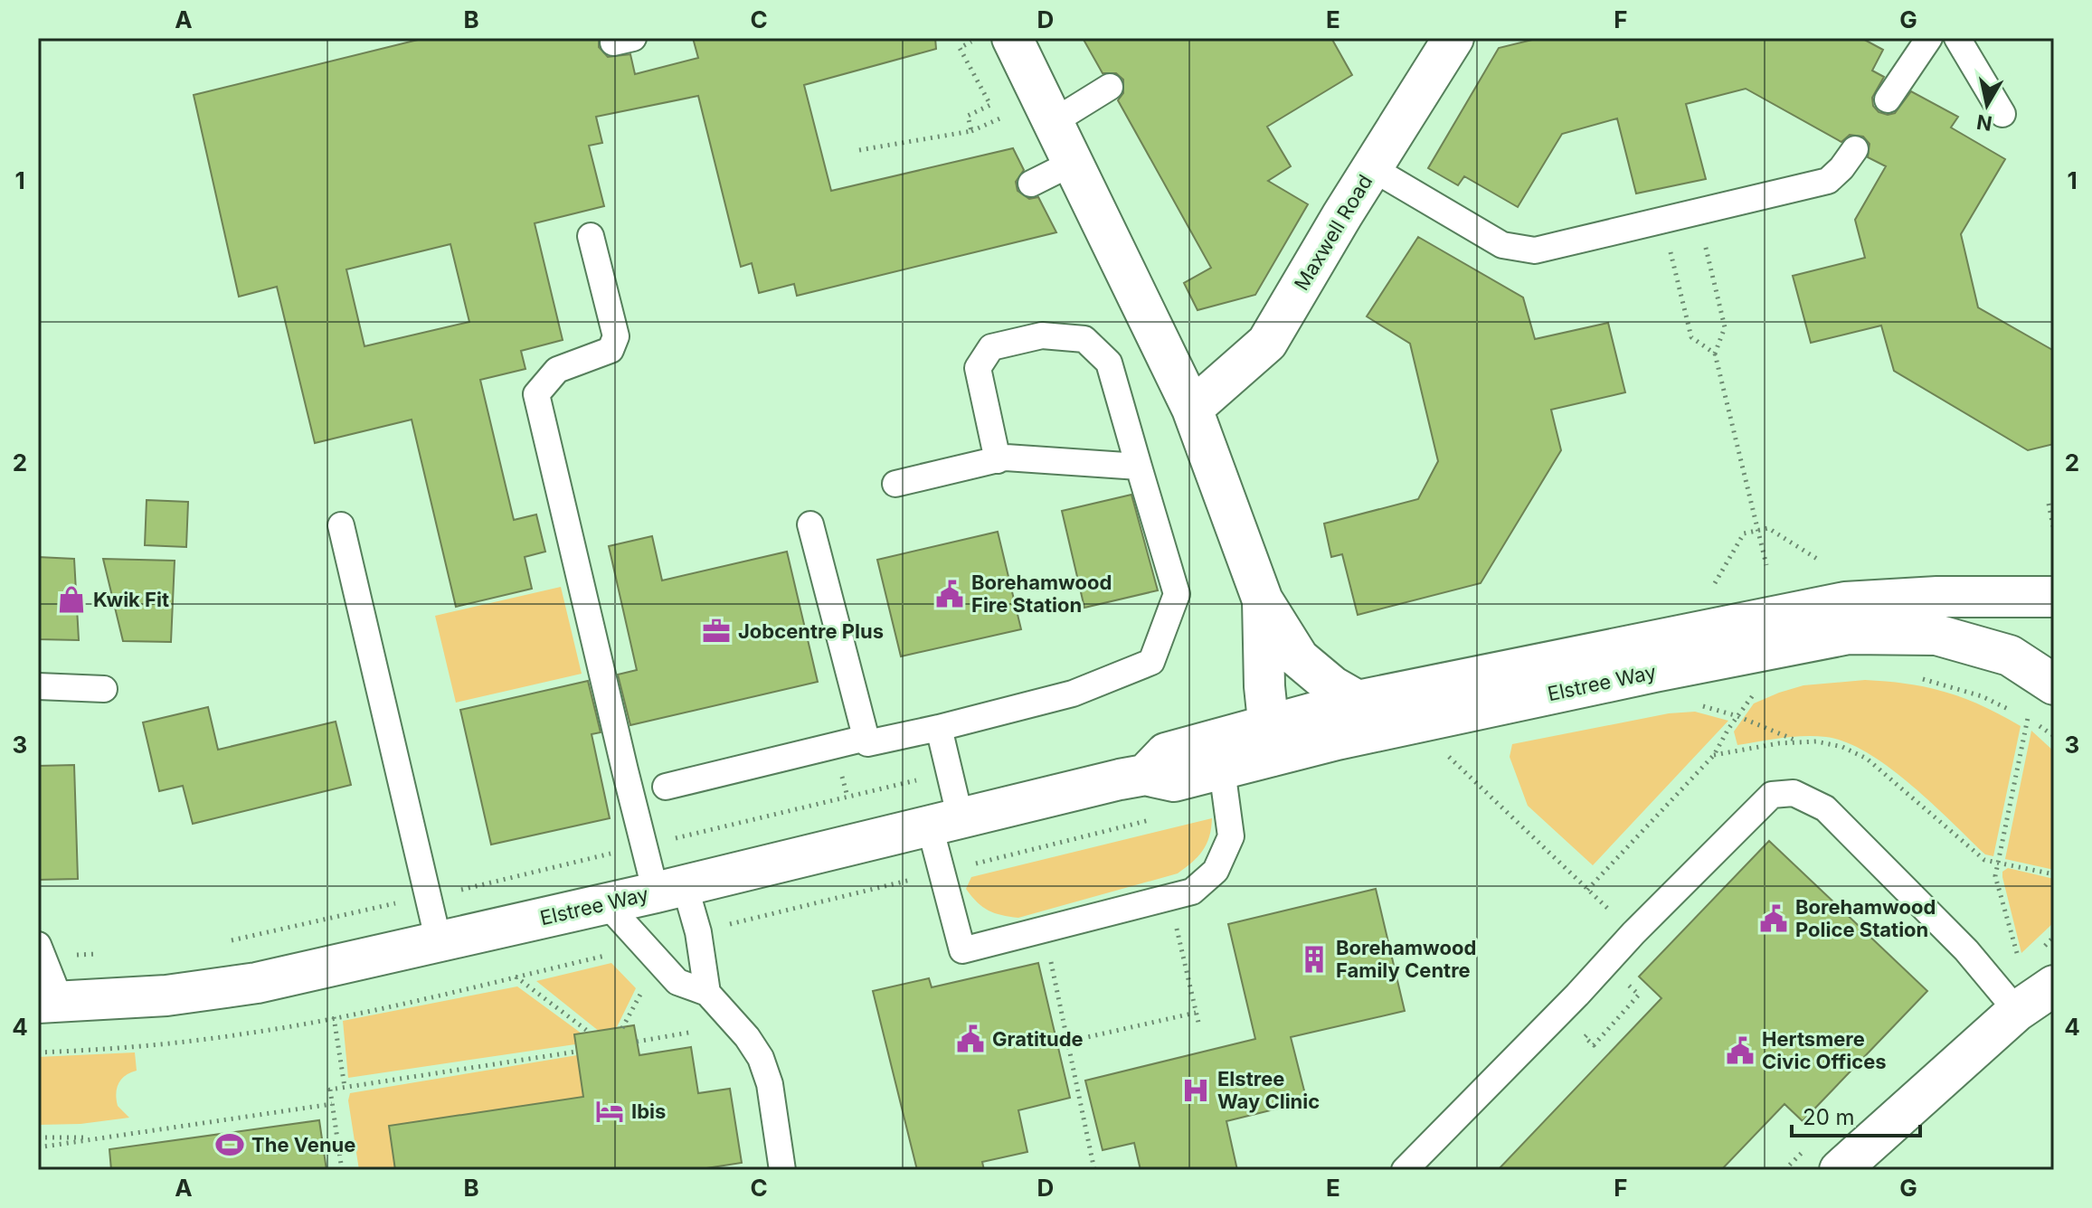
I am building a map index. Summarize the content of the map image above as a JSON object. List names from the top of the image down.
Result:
{
  "streets": {
    "main road": ["Maxwell Road", "Elstree Way"]
  },
  "places": {
    "public building": [
      "Borehamwood Fire Station",
      "Borehamwood Police Station",
      "Gratitude",
      "Hertsmere Civic Offices"
    ],
    "shop": ["Kwik Fit"],
    "office": ["Jobcentre Plus"],
    "building": ["Borehamwood Family Centre"],
    "hospital": ["Elstree Way Clinic"],
    "hotel": ["Ibis"],
    "sports": ["The Venue"]
  },
  "scale_bar": "20 m",
  "north": "bottom",
  "grid": {
    "columns": [
      "A",
      "B",
      "C",
      "D",
      "E",
      "F",
      "G"
    ],
    "rows": [
      "1",
      "2",
      "3",
      "4"
    ]
  }
}
